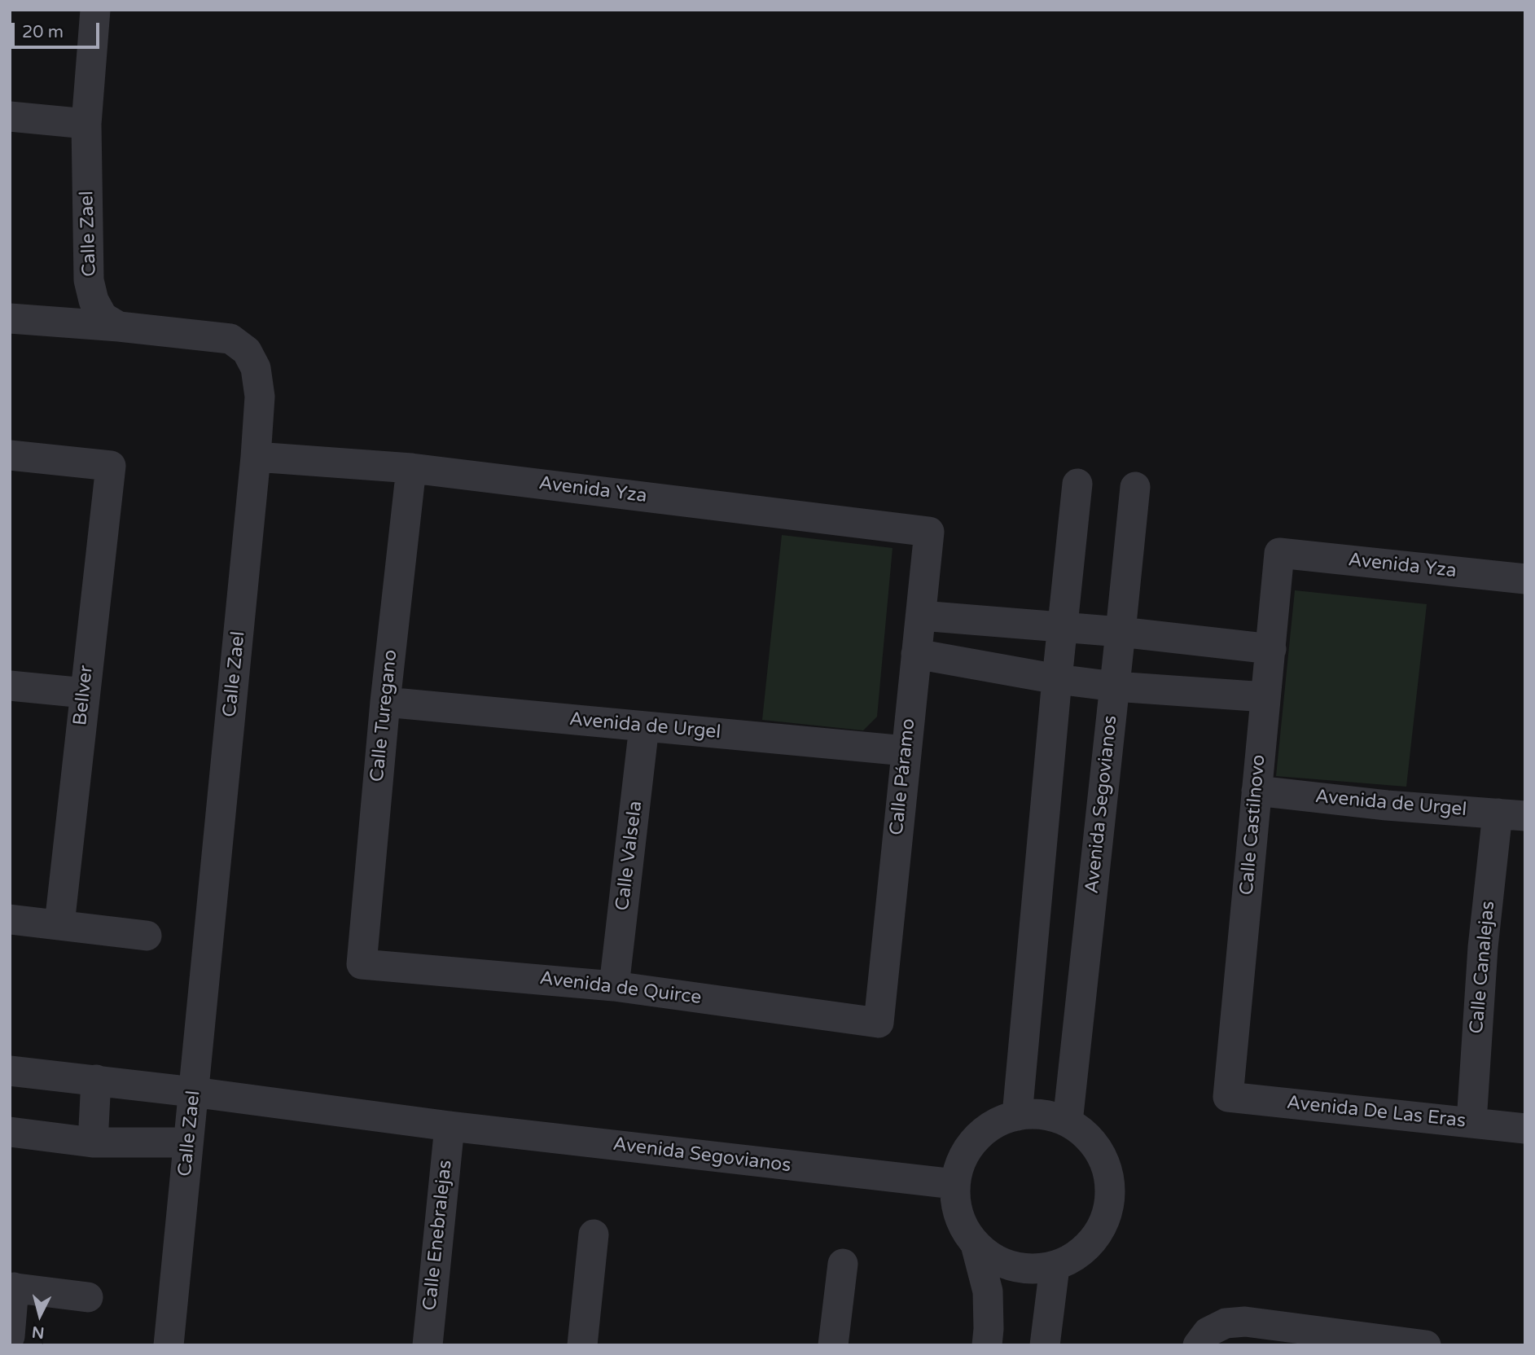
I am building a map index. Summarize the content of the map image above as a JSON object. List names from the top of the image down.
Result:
{
  "streets": {
    "street": [
      "Calle Zael",
      "Avenida Yza",
      "Bellver",
      "Calle Turegano",
      "Avenida de Urgel",
      "Calle Páramo",
      "Avenida Segovianos",
      "Calle Castilnovo",
      "Calle Valsela",
      "Calle Canalejas",
      "Avenida de Quirce",
      "Avenida De Las Eras",
      "Calle Enebralejas"
    ]
  },
  "crossings": [
    ["Calle Zael", "Avenida Yza"],
    ["Calle Zael", "Avenida Segovianos"],
    ["Avenida Yza", "Calle Turegano"],
    ["Avenida Yza", "Calle Páramo"],
    ["Avenida Yza", "Calle Castilnovo"],
    ["Calle Turegano", "Avenida de Urgel"],
    ["Calle Turegano", "Avenida de Quirce"],
    ["Avenida de Urgel", "Calle Páramo"],
    ["Avenida de Urgel", "Calle Castilnovo"],
    ["Avenida de Urgel", "Calle Valsela"],
    ["Avenida de Urgel", "Calle Canalejas"],
    ["Calle Páramo", "Avenida de Quirce"],
    ["Avenida Segovianos", "Calle Enebralejas"],
    ["Calle Castilnovo", "Avenida De Las Eras"],
    ["Calle Valsela", "Avenida de Quirce"],
    ["Calle Canalejas", "Avenida De Las Eras"]
  ],
  "scale_bar": "20 m",
  "north": "bottom"
}
